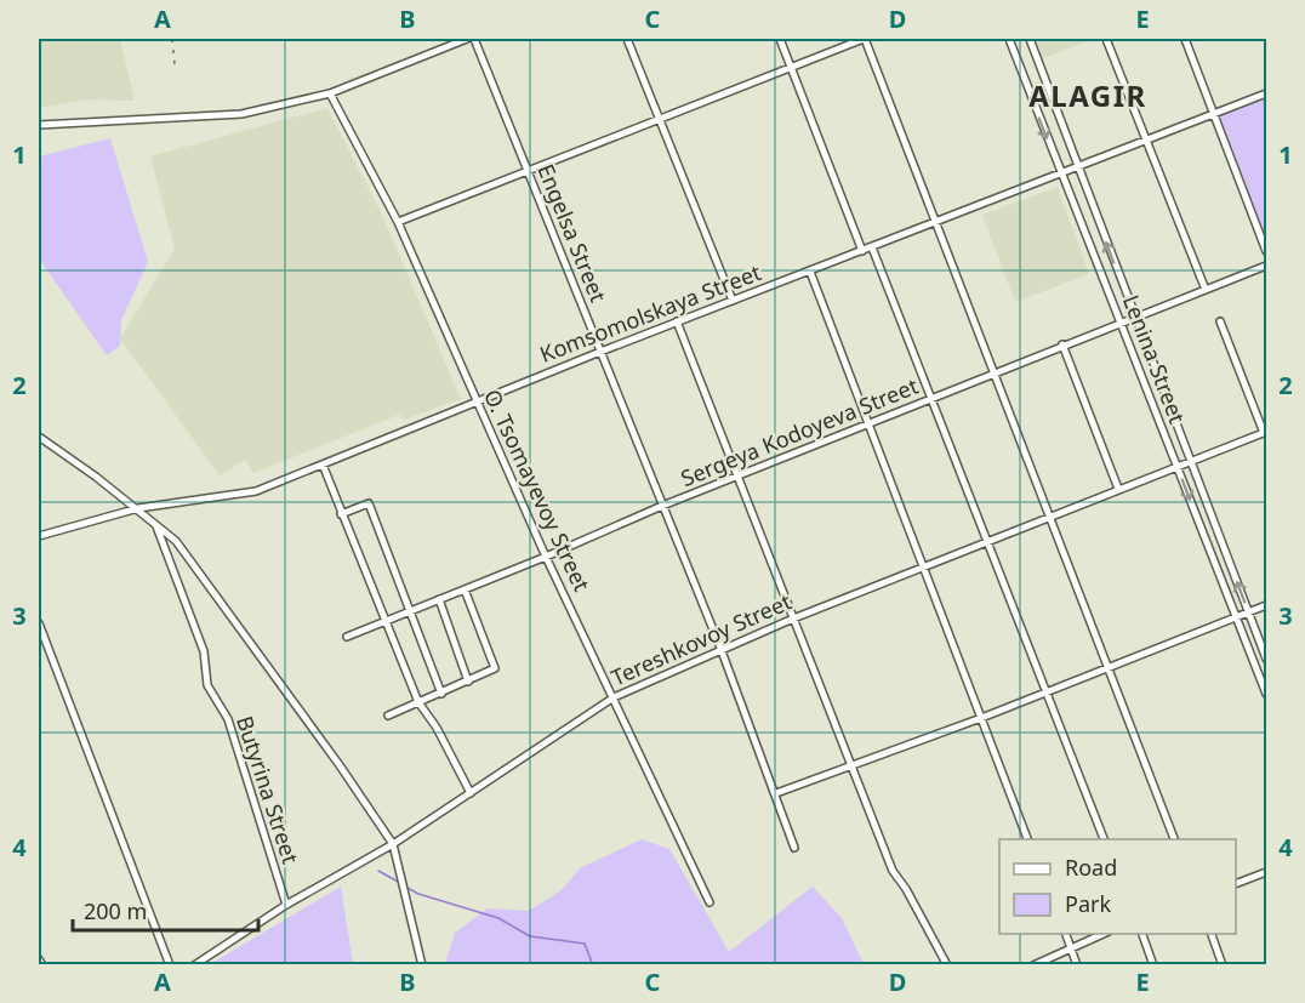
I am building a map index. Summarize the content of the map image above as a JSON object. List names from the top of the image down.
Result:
{
  "streets": {
    "street": [
      "Engelsa Street",
      "Komsomolskaya Street",
      "Lenina Street",
      "Sergeya Kodoyeva Street",
      "O. Tsomayevoy Street",
      "Tereshkovoy Street",
      "Butyrina Street"
    ]
  },
  "crossings": [
    ["Engelsa Street", "Komsomolskaya Street"],
    ["Engelsa Street", "Sergeya Kodoyeva Street"],
    ["Engelsa Street", "Tereshkovoy Street"],
    ["Komsomolskaya Street", "Lenina Street"],
    ["Komsomolskaya Street", "O. Tsomayevoy Street"],
    ["Lenina Street", "Sergeya Kodoyeva Street"],
    ["Lenina Street", "Tereshkovoy Street"],
    ["Sergeya Kodoyeva Street", "O. Tsomayevoy Street"],
    ["O. Tsomayevoy Street", "Tereshkovoy Street"],
    ["Tereshkovoy Street", "Butyrina Street"]
  ],
  "districts": ["ALAGIR"],
  "legend": ["Road", "Park"],
  "scale_bar": "200 m",
  "grid": {
    "columns": [
      "A",
      "B",
      "C",
      "D",
      "E"
    ],
    "rows": [
      "1",
      "2",
      "3",
      "4"
    ]
  }
}
